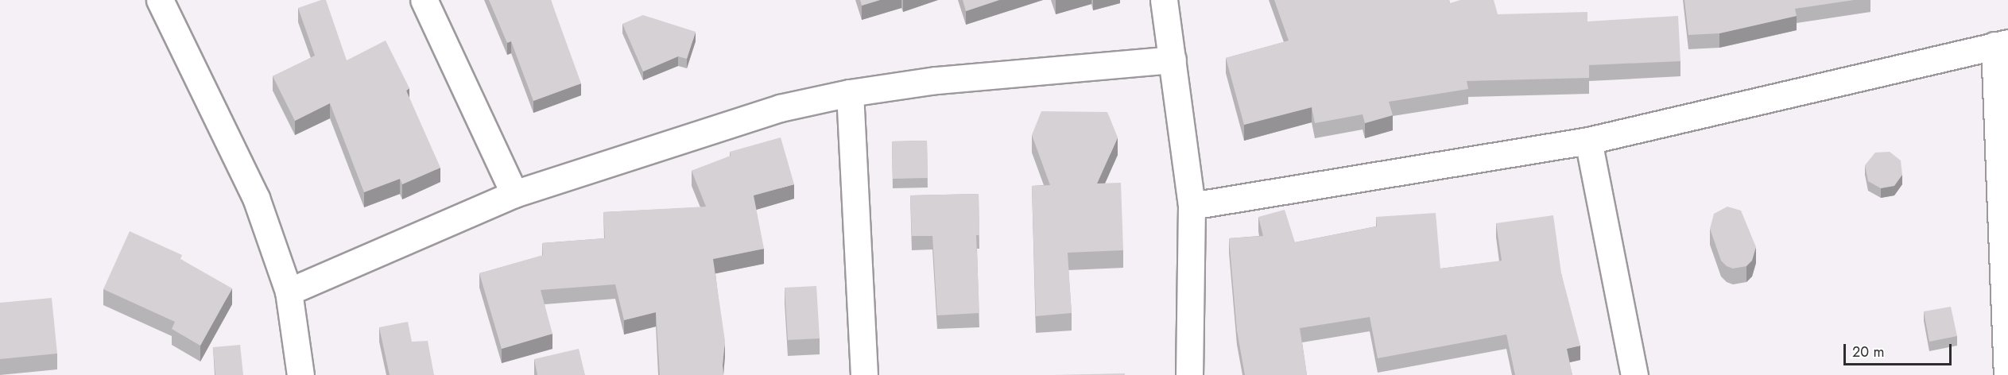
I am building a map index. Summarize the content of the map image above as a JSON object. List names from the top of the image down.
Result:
{
  "scale_bar": "20 m"
}
